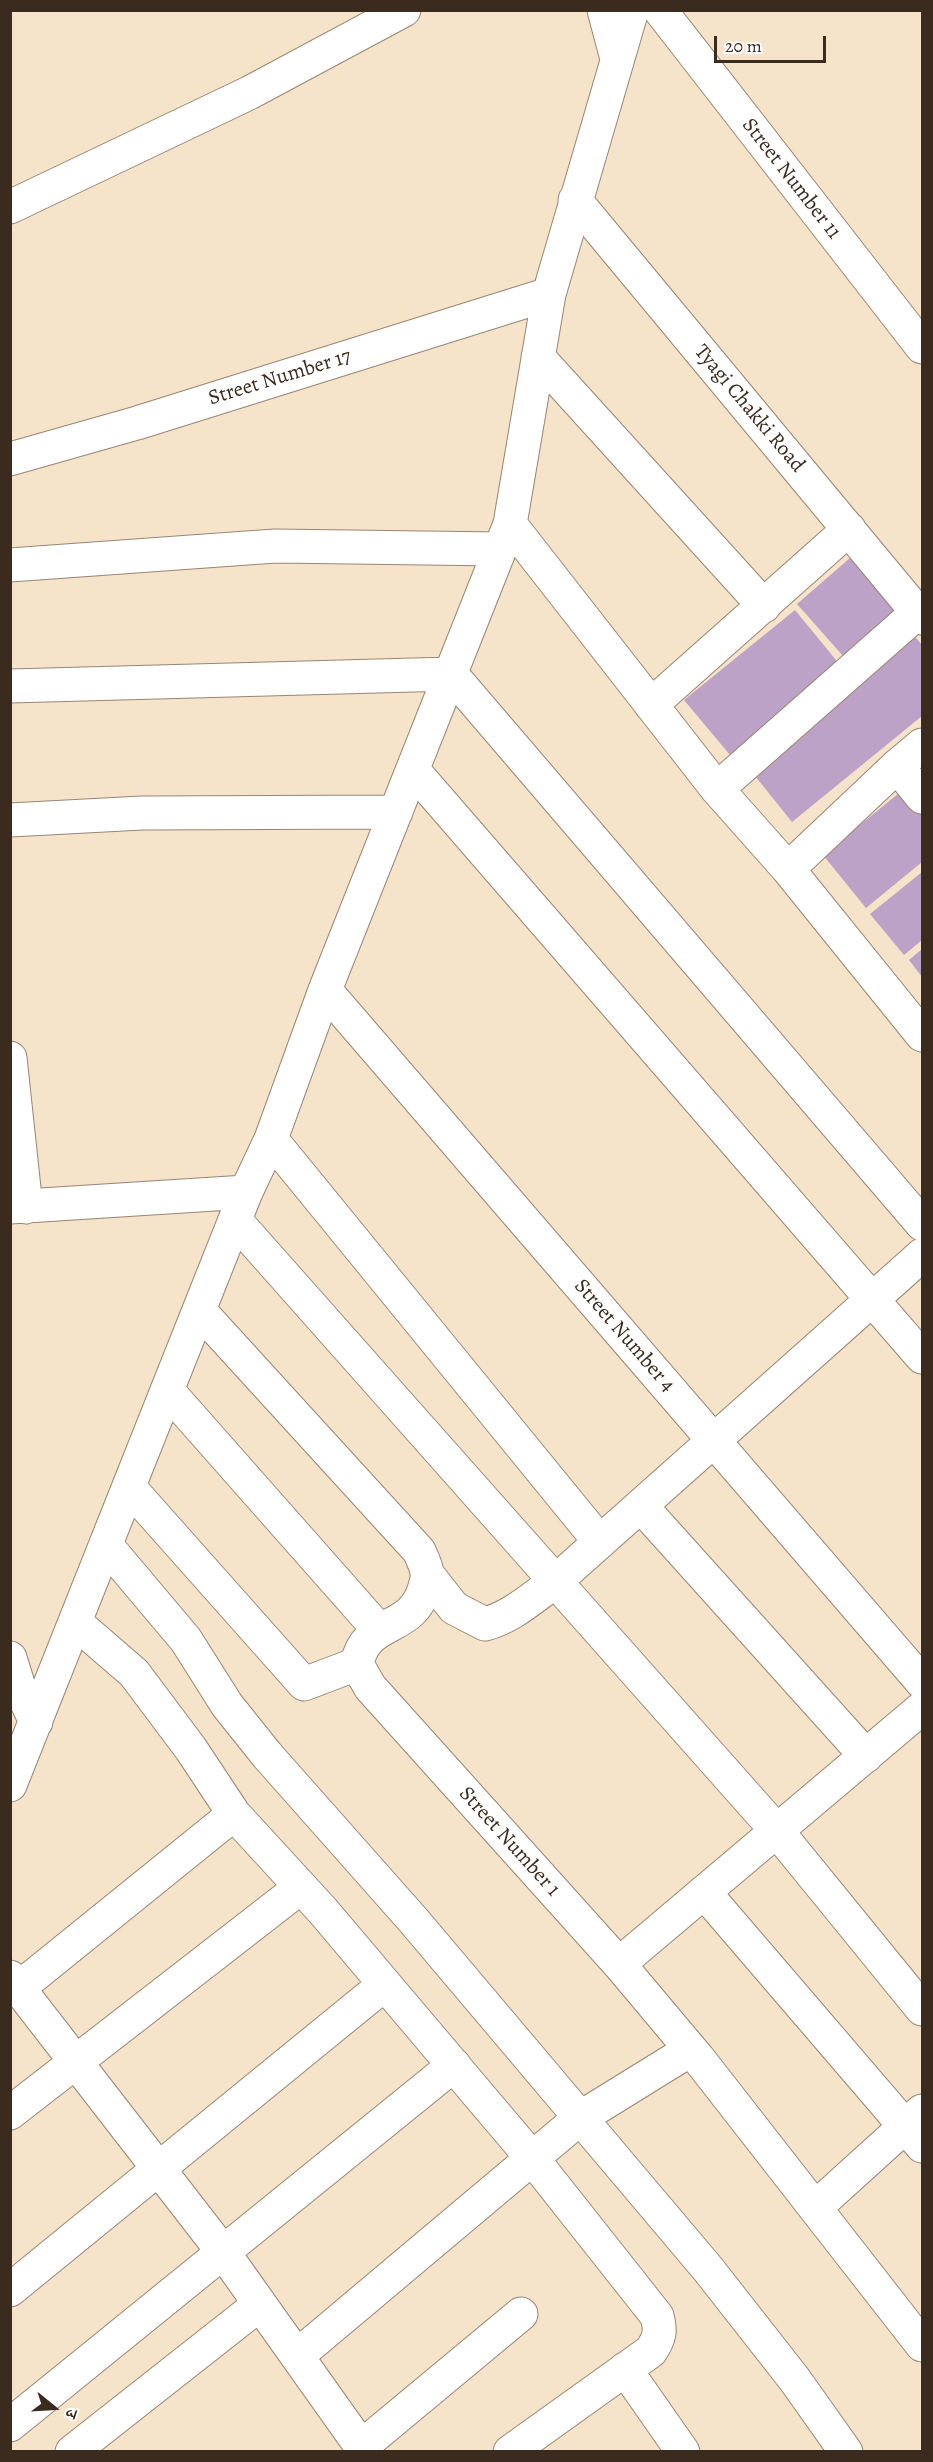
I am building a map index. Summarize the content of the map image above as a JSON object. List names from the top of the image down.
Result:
{
  "streets": {
    "street": [
      "Street Number 11",
      "Street Number 17",
      "Tyagi Chakki Road",
      "Street Number 4",
      "Street Number 1"
    ]
  },
  "scale_bar": "20 m",
  "north": "right"
}
